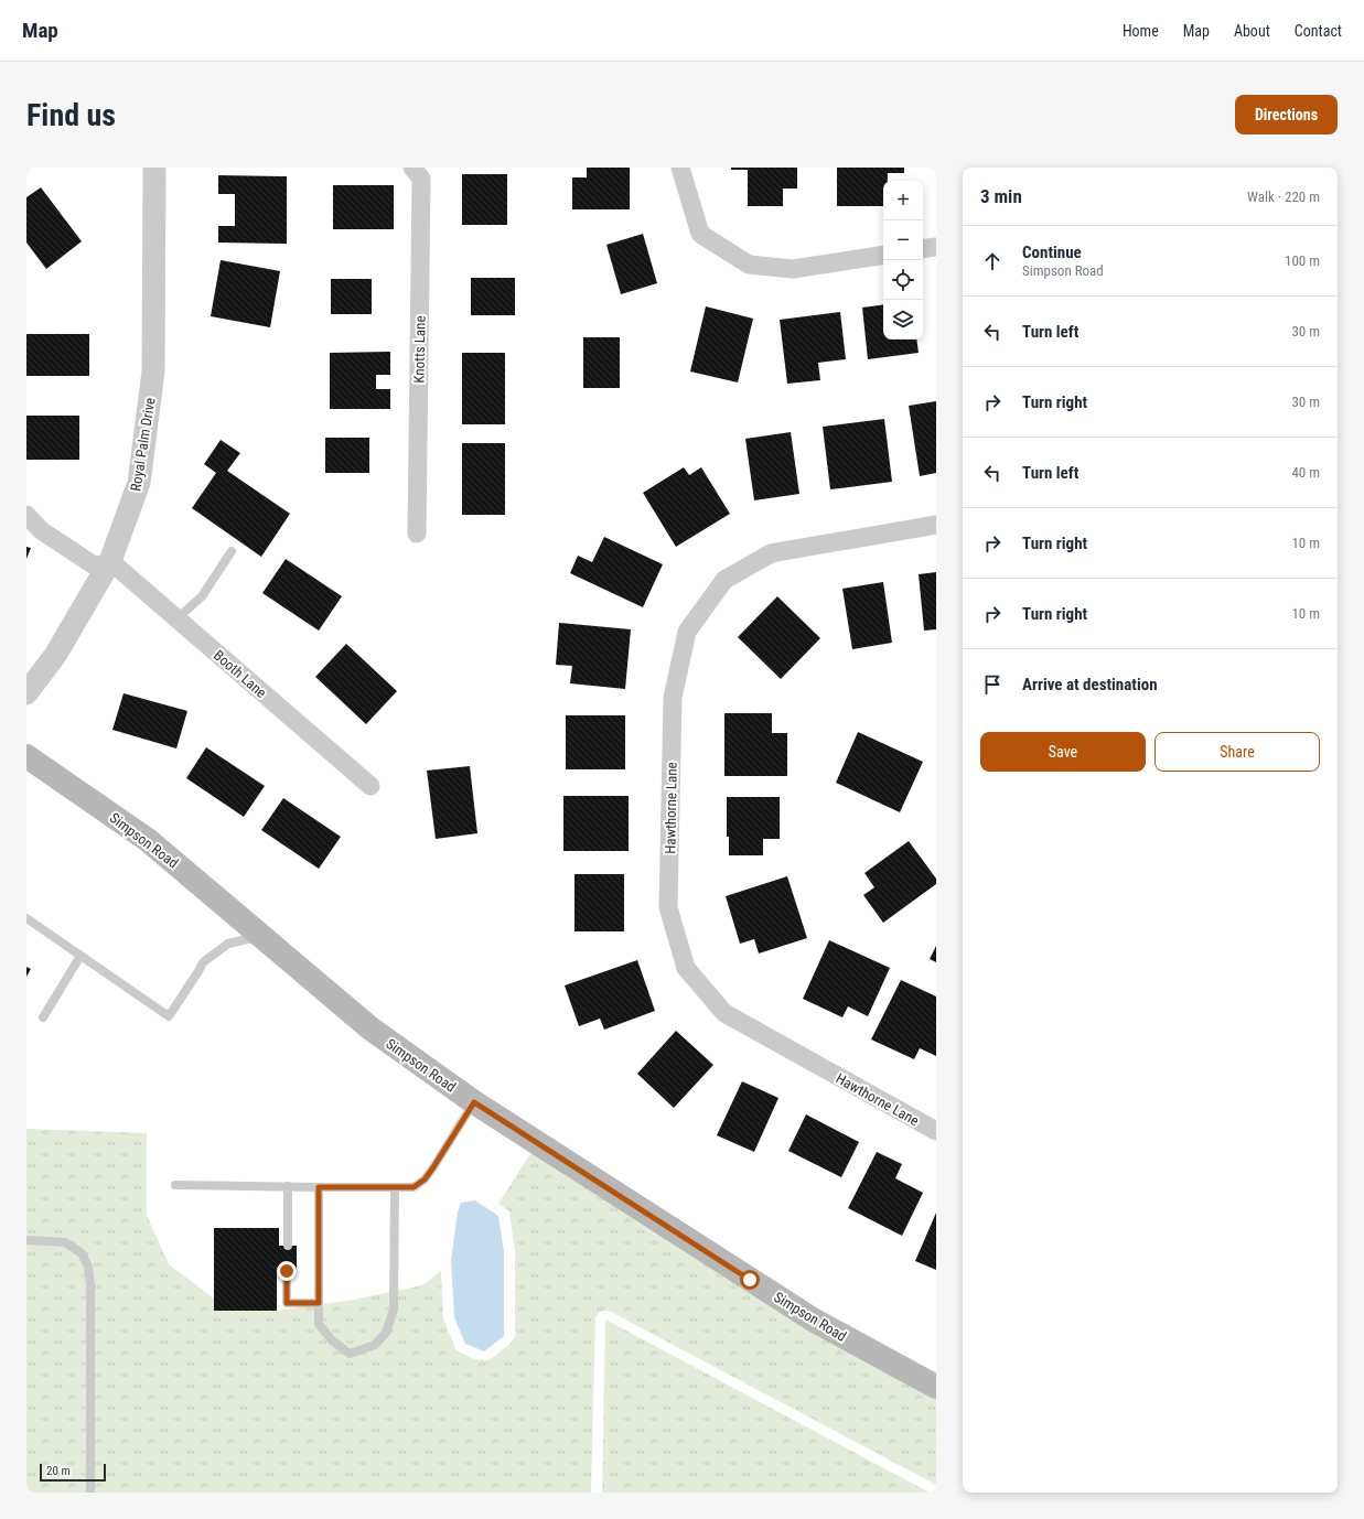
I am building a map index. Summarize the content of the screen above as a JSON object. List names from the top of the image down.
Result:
{
  "streets": {
    "main road": ["Simpson Road"],
    "street": [
      "Knotts Lane",
      "Royal Palm Drive",
      "Booth Lane",
      "Hawthorne Lane"
    ]
  },
  "crossings": [
    ["Royal Palm Drive", "Booth Lane"]
  ],
  "scale_bar": "20 m",
  "page": {
    "header": "Map",
    "nav": [
      "Home",
      "Map",
      "About",
      "Contact"
    ],
    "buttons": [
      "Directions",
      ["Save", "Share"]
    ],
    "title": "Find us",
    "heading": ["3 min", "Walk · 220 m"],
    "map_buttons": ["+", "−"],
    "list": [
      ["Continue", "Simpson Road", "100 m"],
      ["Turn left", "30 m"],
      ["Turn right", "30 m"],
      ["Turn left", "40 m"],
      ["Turn right", "10 m"],
      ["Turn right", "10 m"],
      "Arrive at destination"
    ],
    "scale": "20 m"
  }
}
